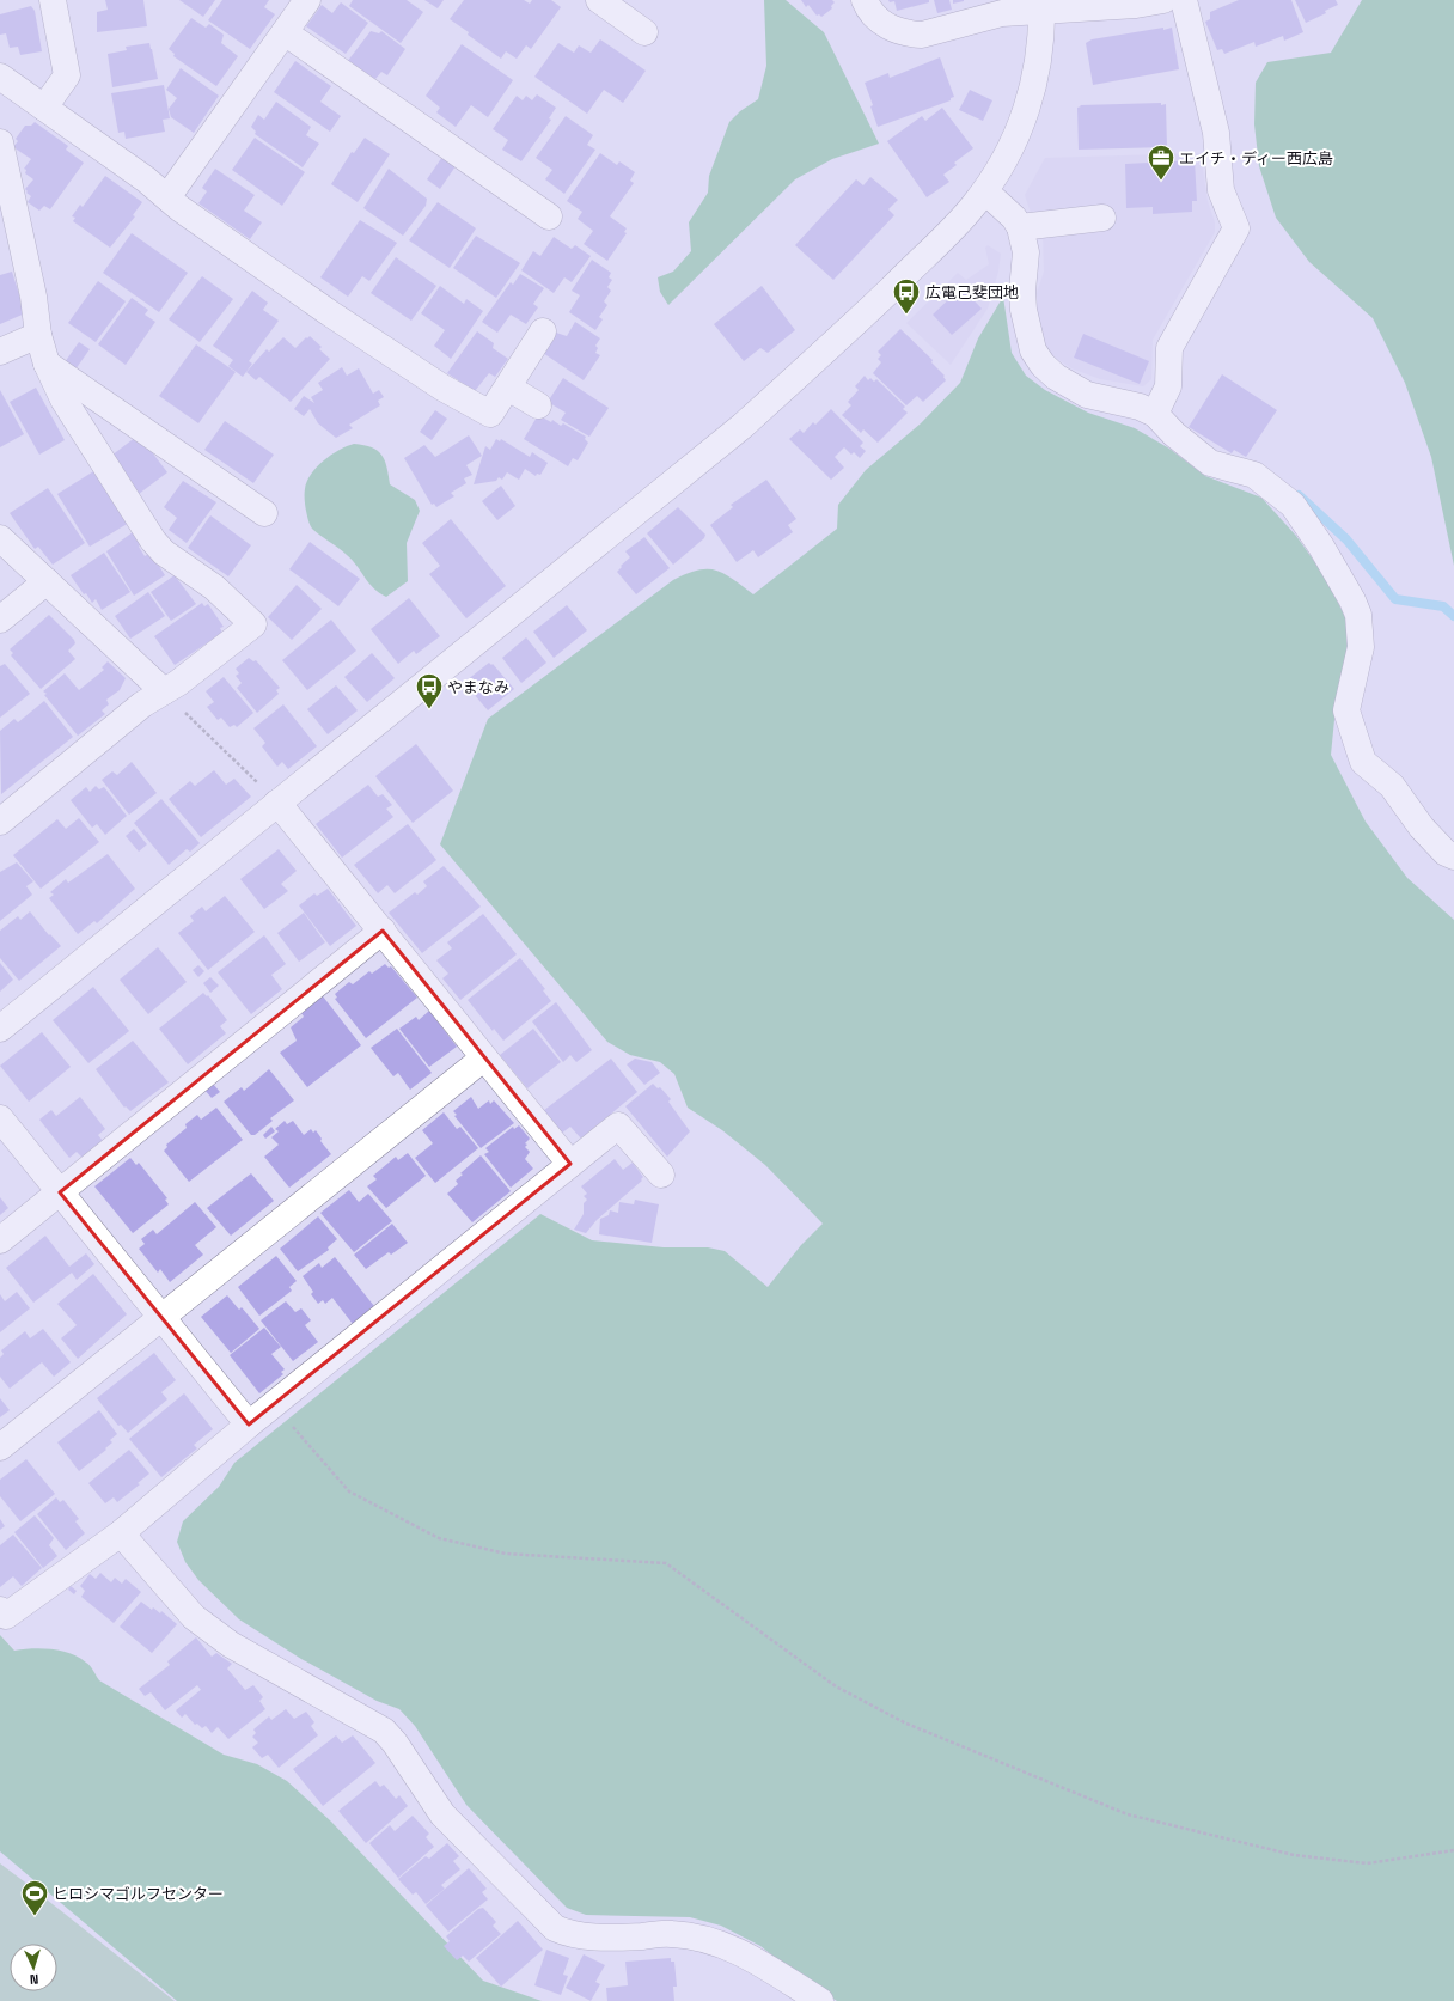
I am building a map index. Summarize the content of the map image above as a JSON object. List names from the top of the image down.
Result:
{
  "places": {
    "office": ["エイチ・ディー西広島"],
    "bus stop": ["広電己斐団地", "やまなみ"],
    "sports": ["ヒロシマゴルフセンター"]
  },
  "north": "bottom"
}
